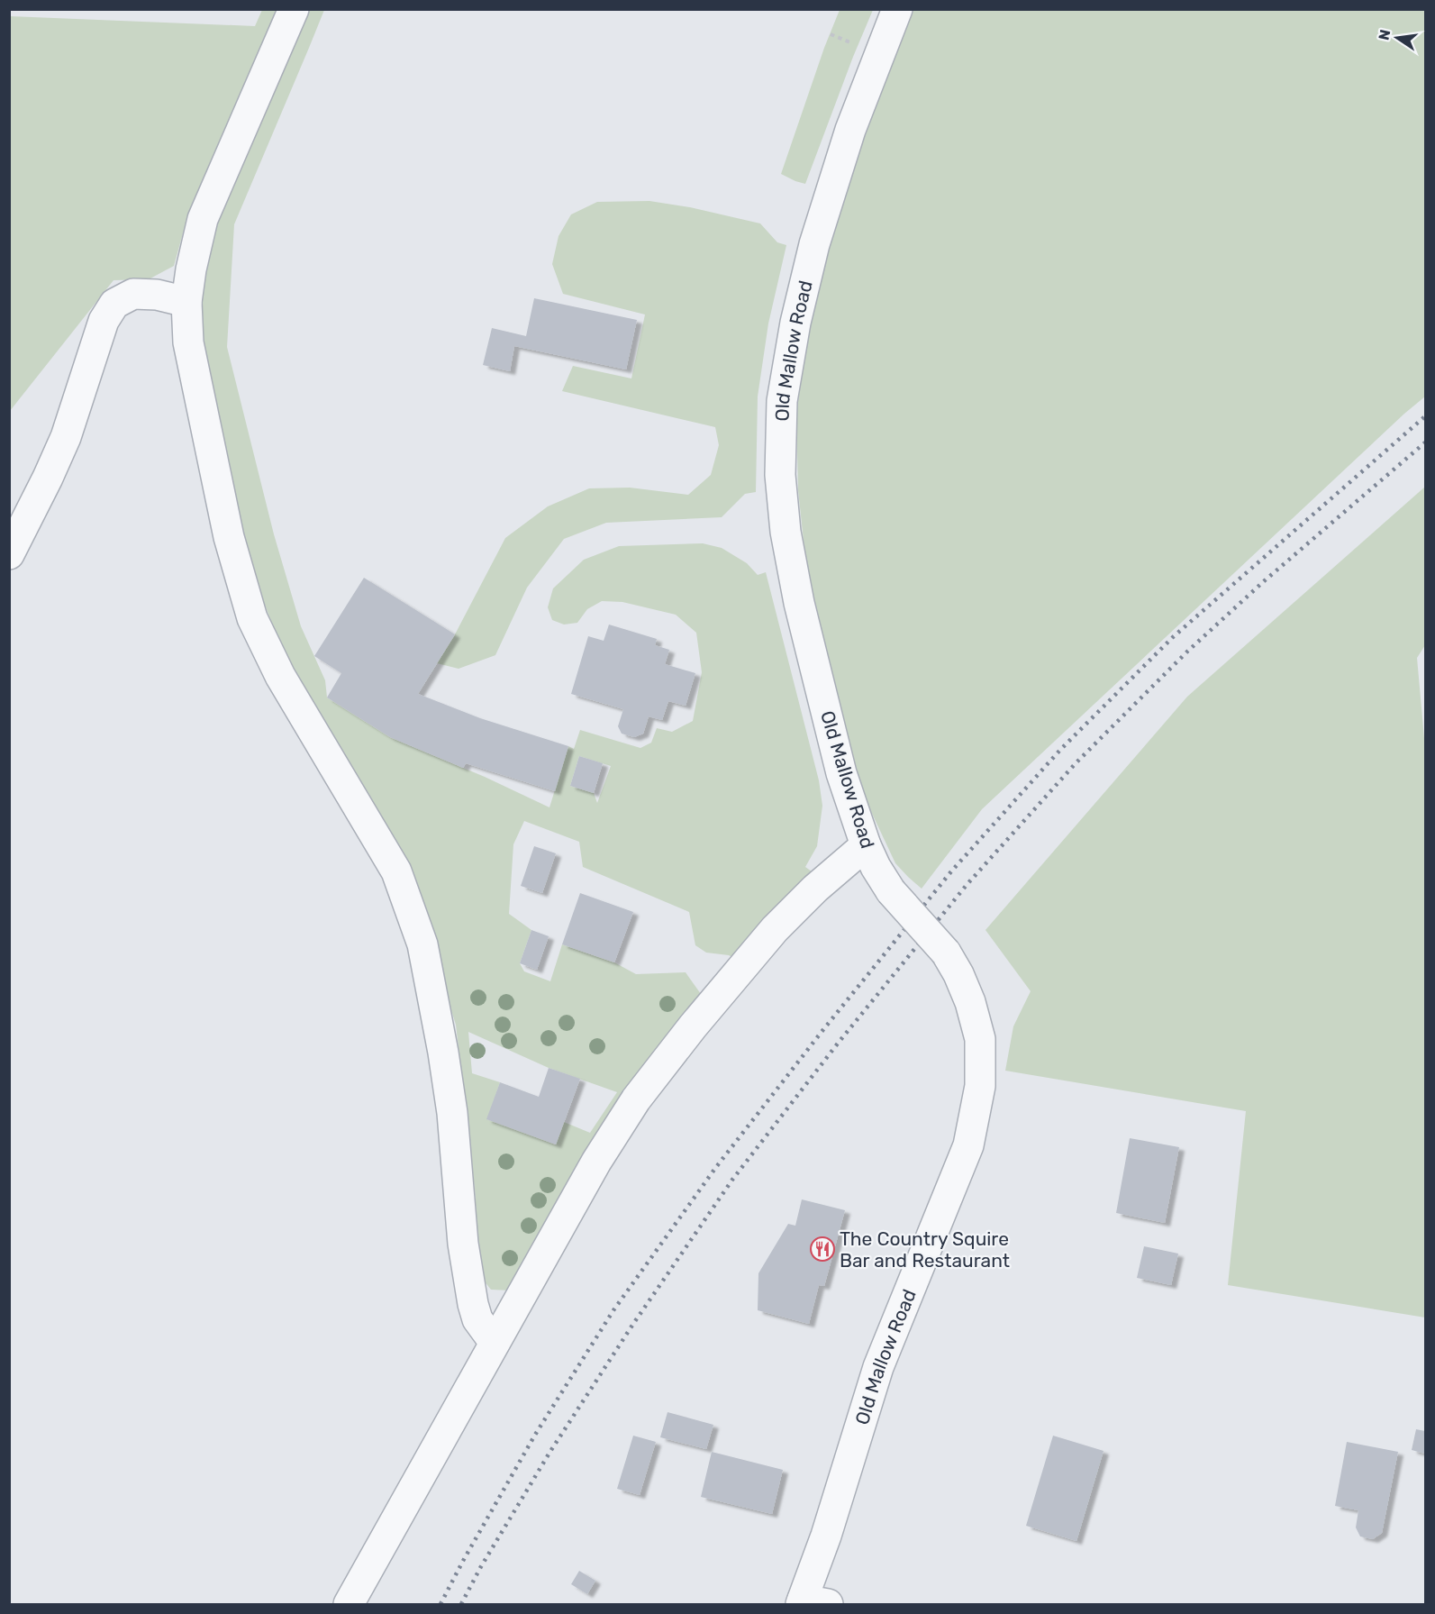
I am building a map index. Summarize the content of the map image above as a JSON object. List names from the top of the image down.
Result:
{
  "streets": {
    "street": ["Old Mallow Road"]
  },
  "places": {
    "restaurant": ["The Country Squire Bar and Restaurant"]
  },
  "north": "left"
}
